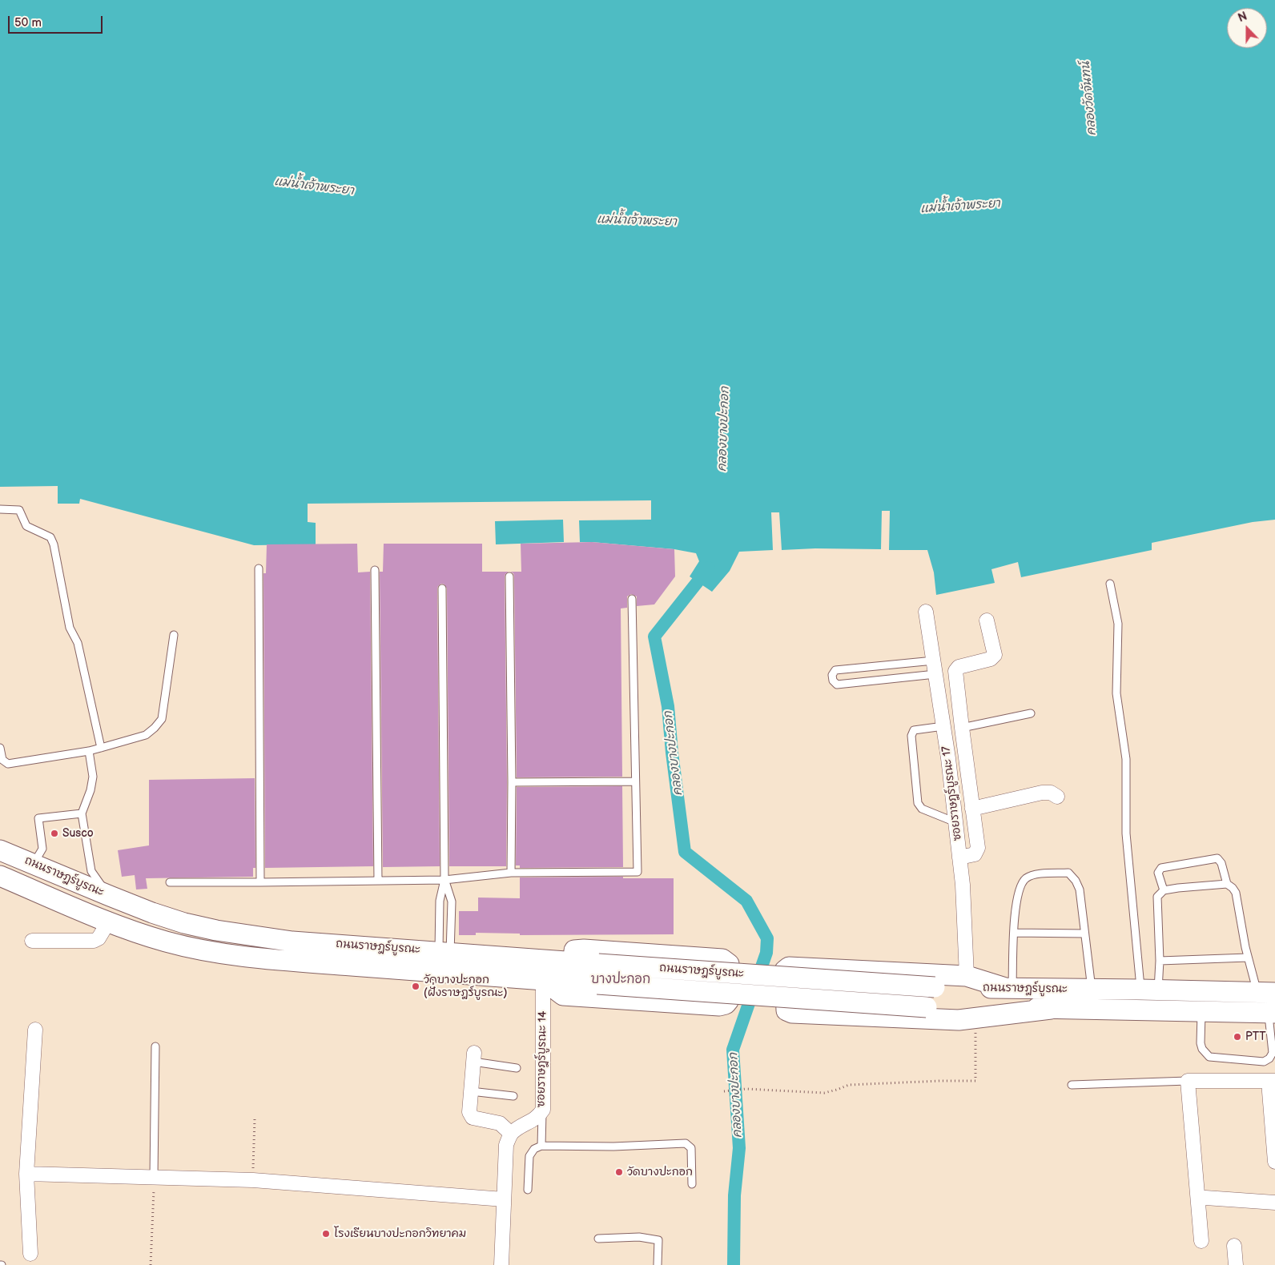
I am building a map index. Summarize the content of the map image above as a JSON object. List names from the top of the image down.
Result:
{
  "streets": {
    "main road": ["ถนนราษฎร์บูรณะ"],
    "street": ["ซอยราษฎร์บูรณะ 17", "ซอยราษฎร์บูรณะ 14"]
  },
  "crossings": [
    ["ถนนราษฎร์บูรณะ", "ซอยราษฎร์บูรณะ 14"]
  ],
  "districts": ["บางปะกอก"],
  "water": ["คลองวัดจันทน์", "แม่น้ำเจ้าพระยา", "คลองบางปะกอก"],
  "places": [
    "Susco",
    "วัดบางปะกอก (ฝั่งราษฎร์บูรณะ)",
    "PTT",
    "วัดบางปะกอก",
    "โรงเรียนบางปะกอกวิทยาคม"
  ],
  "scale_bar": "50 m",
  "north": "top"
}
